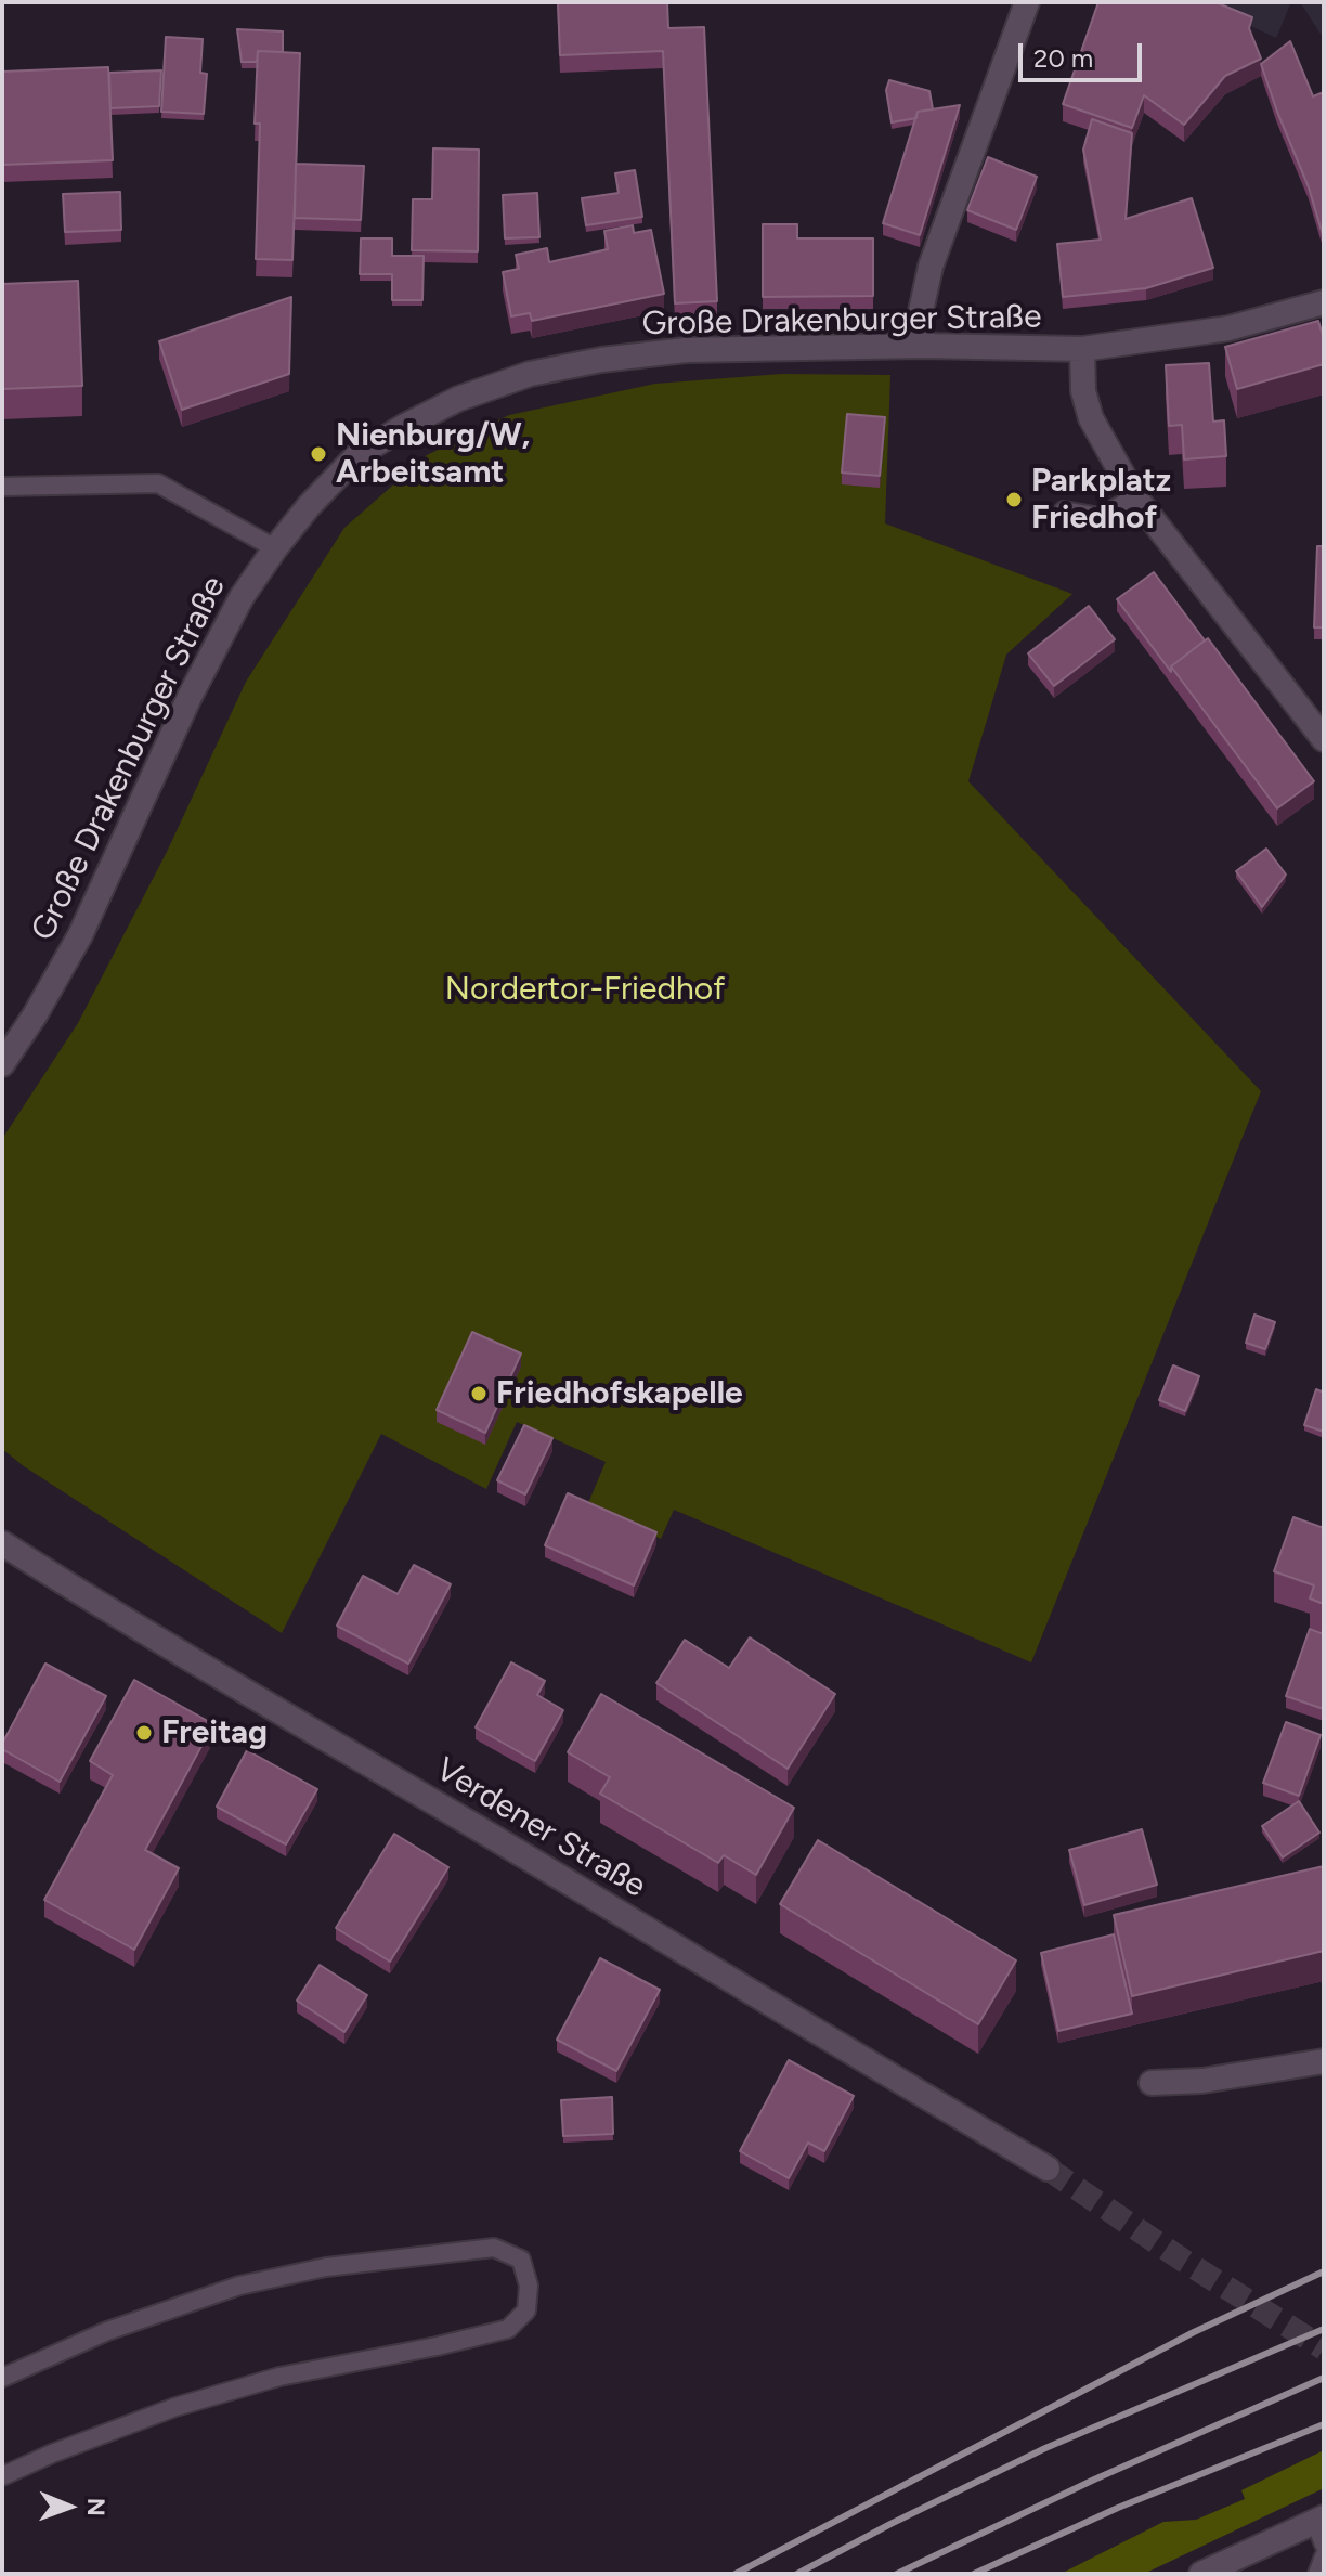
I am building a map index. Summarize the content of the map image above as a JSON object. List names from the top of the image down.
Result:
{
  "streets": {
    "street": ["Große Drakenburger Straße", "Verdener Straße"]
  },
  "parks": ["Nordertor-Friedhof"],
  "places": [
    "Nienburg/W, Arbeitsamt",
    "Parkplatz Friedhof",
    "Friedhofskapelle",
    "Freitag"
  ],
  "scale_bar": "20 m",
  "north": "right"
}
